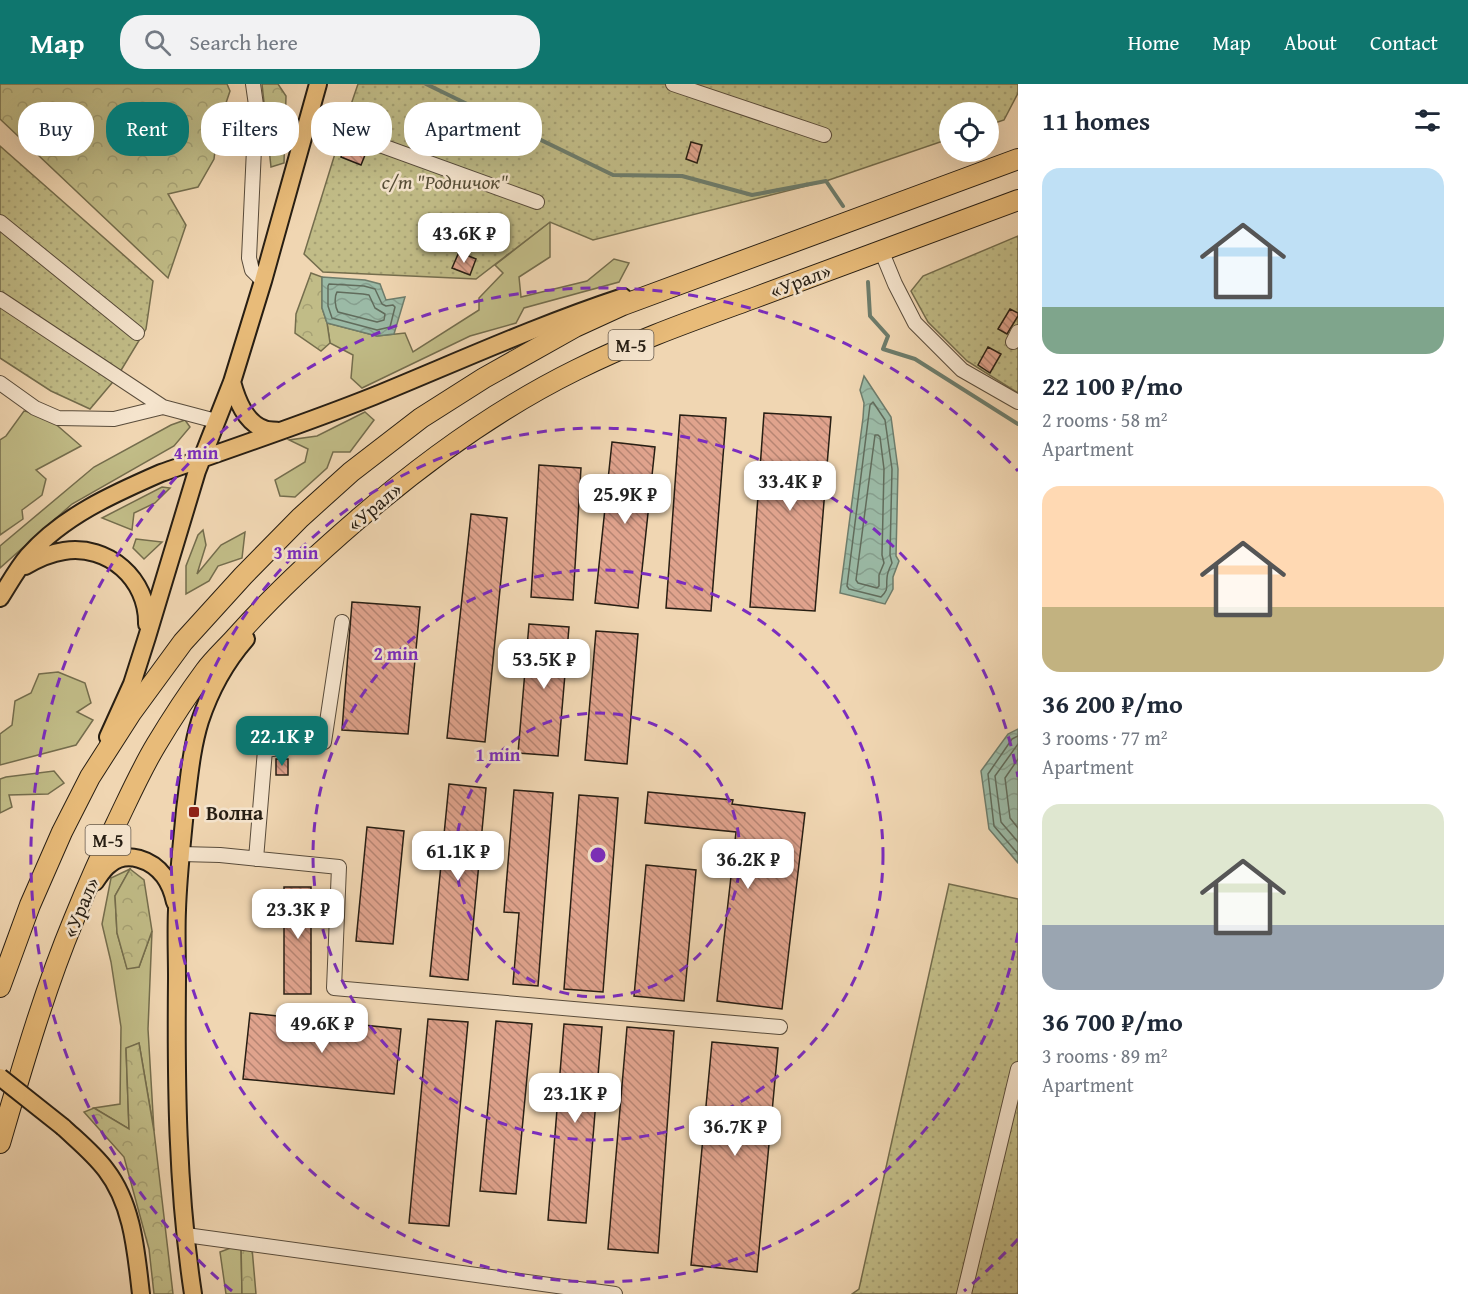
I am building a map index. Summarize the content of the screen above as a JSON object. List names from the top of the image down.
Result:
{
  "streets": {
    "highway": ["«Урал»", "М-5"]
  },
  "parks": ["с/т \"Родничок\""],
  "places": {
    "transit": ["Волна"]
  },
  "page": {
    "header": "Map",
    "search": "Search here",
    "nav": [
      "Home",
      "Map",
      "About",
      "Contact"
    ],
    "heading": "11 homes",
    "chip": [
      "Buy",
      "Rent",
      "Filters",
      "New",
      "Apartment"
    ],
    "list": [
      {
        "name": "22 100 ₽/mo",
        "note": "2 rooms · 58 m² · Apartment"
      },
      {
        "name": "36 200 ₽/mo",
        "note": "3 rooms · 77 m² · Apartment"
      },
      {
        "name": "36 700 ₽/mo",
        "note": "3 rooms · 89 m² · Apartment"
      }
    ],
    "price": [
      "43.6K ₽",
      "33.4K ₽",
      "25.9K ₽",
      "53.5K ₽",
      "22.1K ₽",
      "61.1K ₽",
      "36.2K ₽",
      "23.3K ₽",
      "49.6K ₽",
      "23.1K ₽",
      "36.7K ₽"
    ]
  },
  "rings": [
    "4 min",
    "3 min",
    "2 min",
    "1 min"
  ]
}
